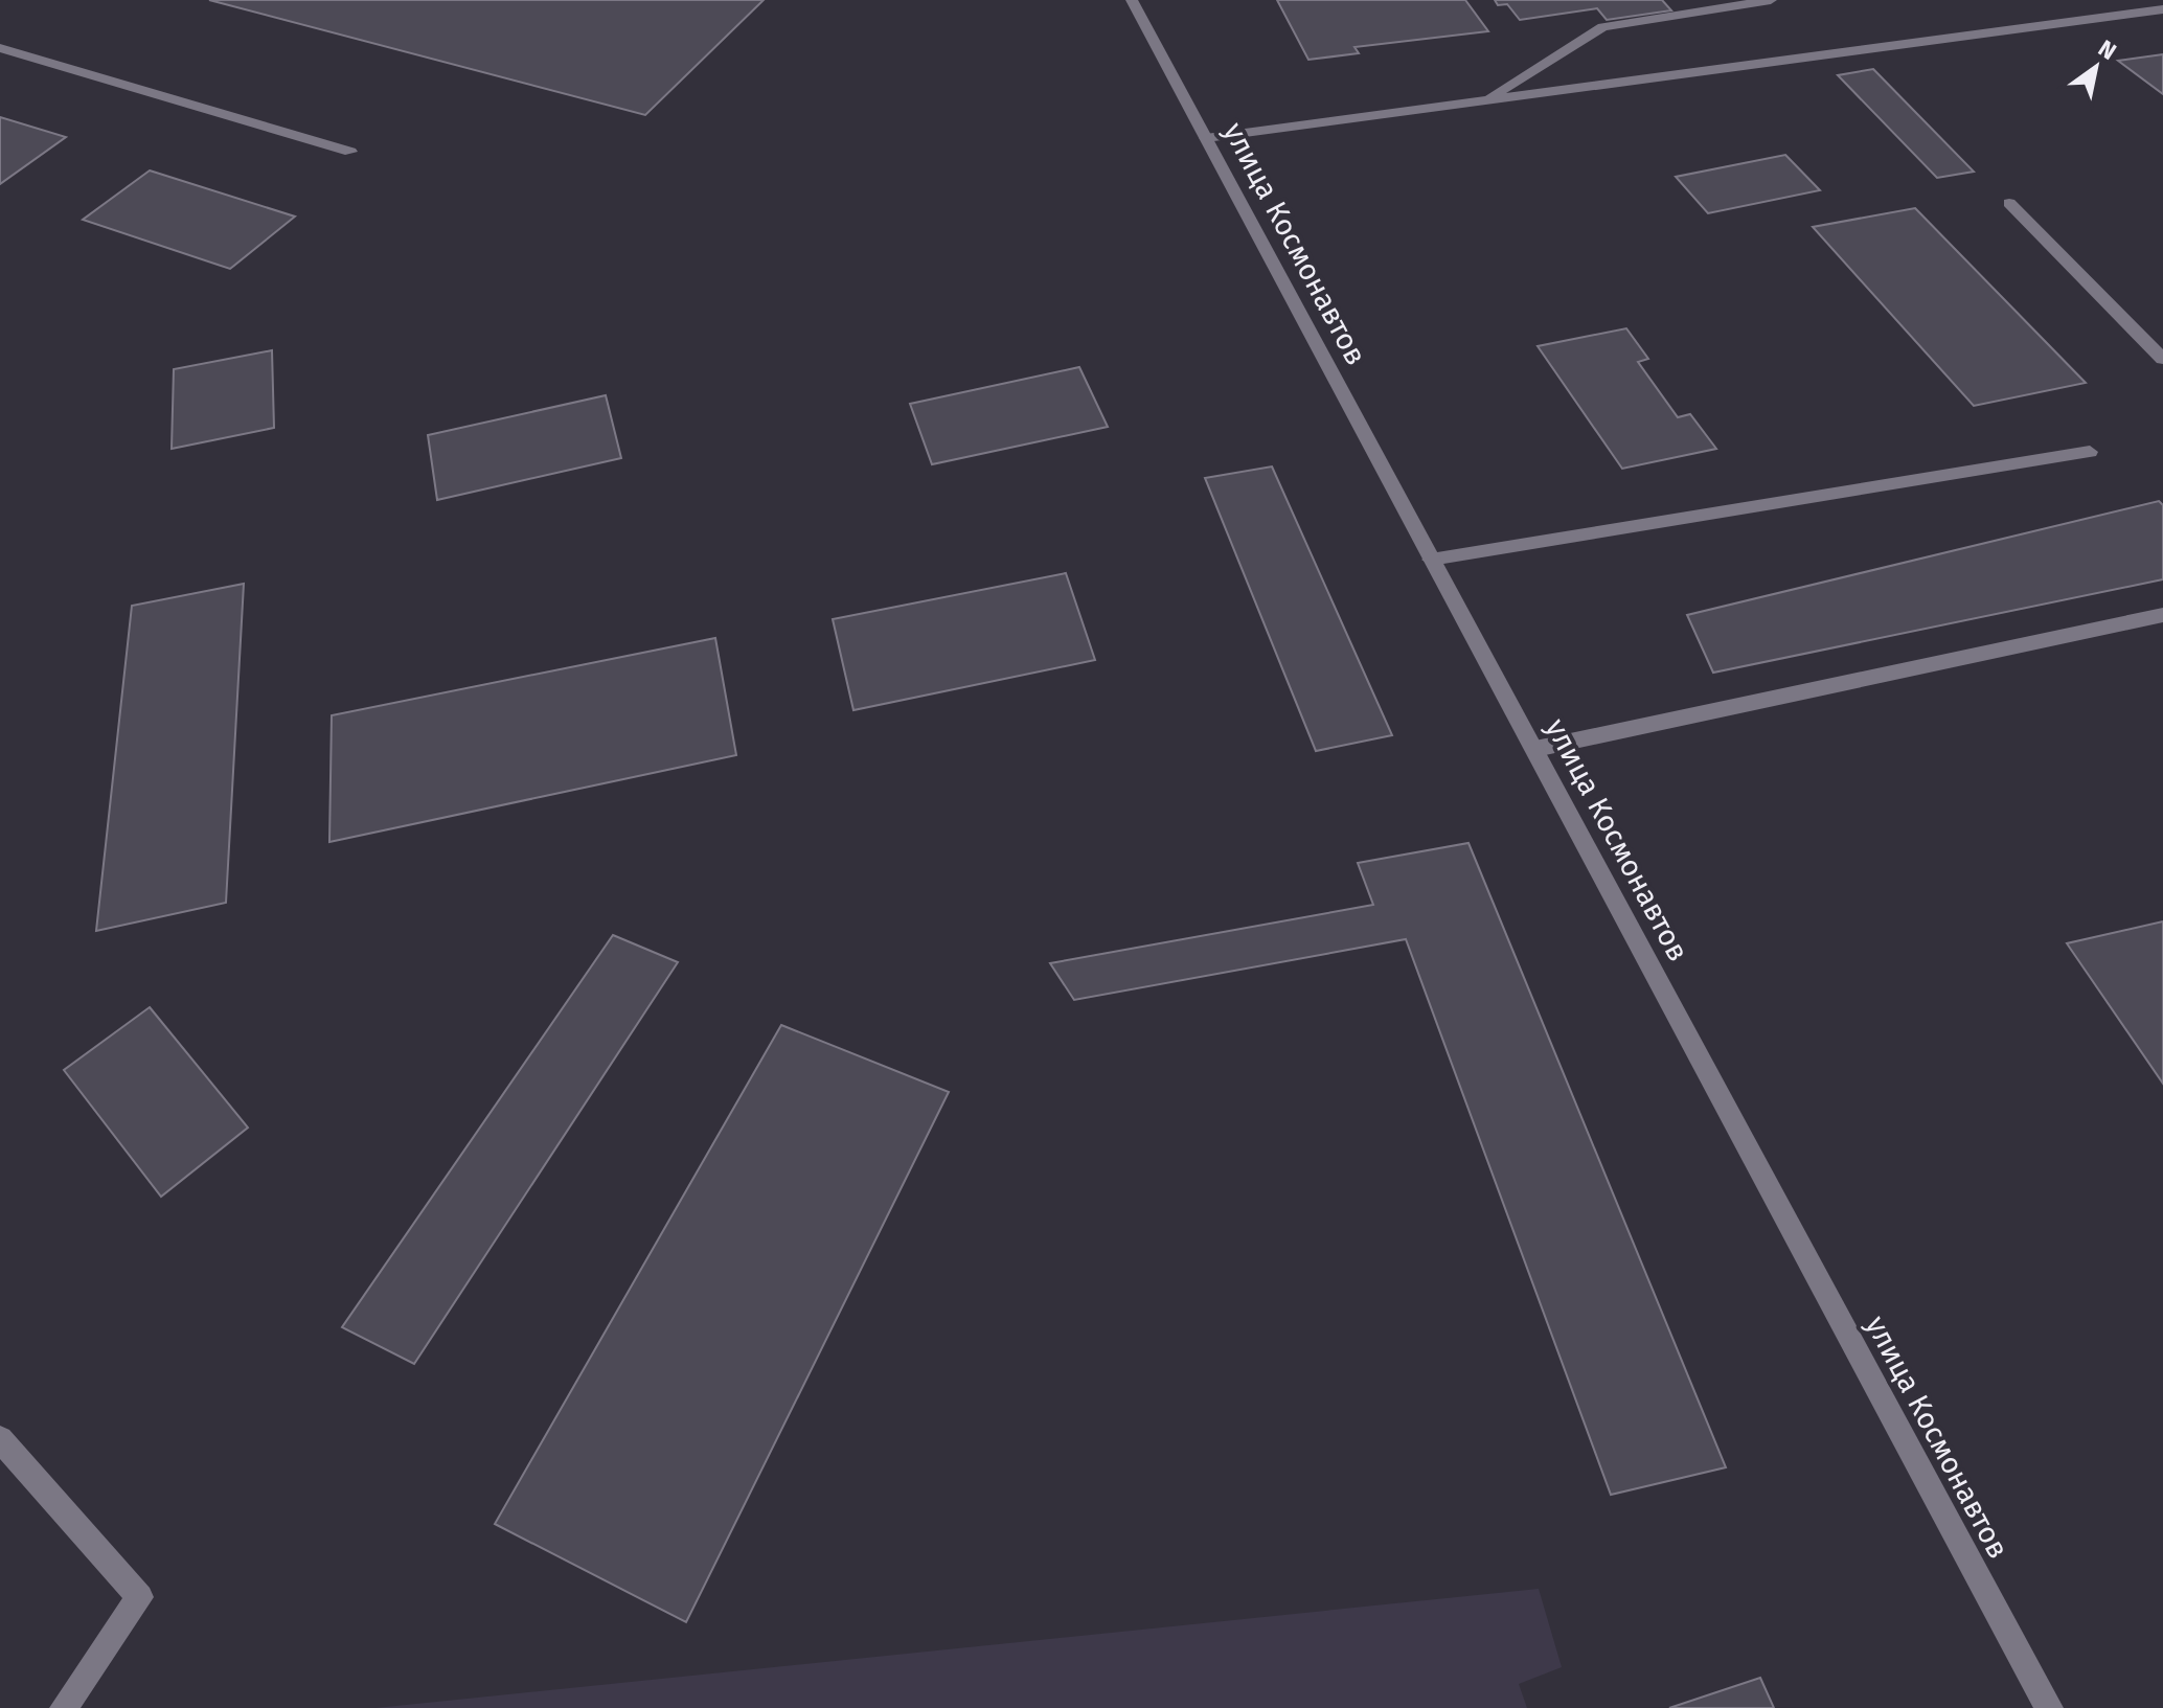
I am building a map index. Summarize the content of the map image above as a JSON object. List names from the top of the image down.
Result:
{
  "streets": {
    "main road": ["улица Космонавтов"]
  },
  "north": "top right"
}
